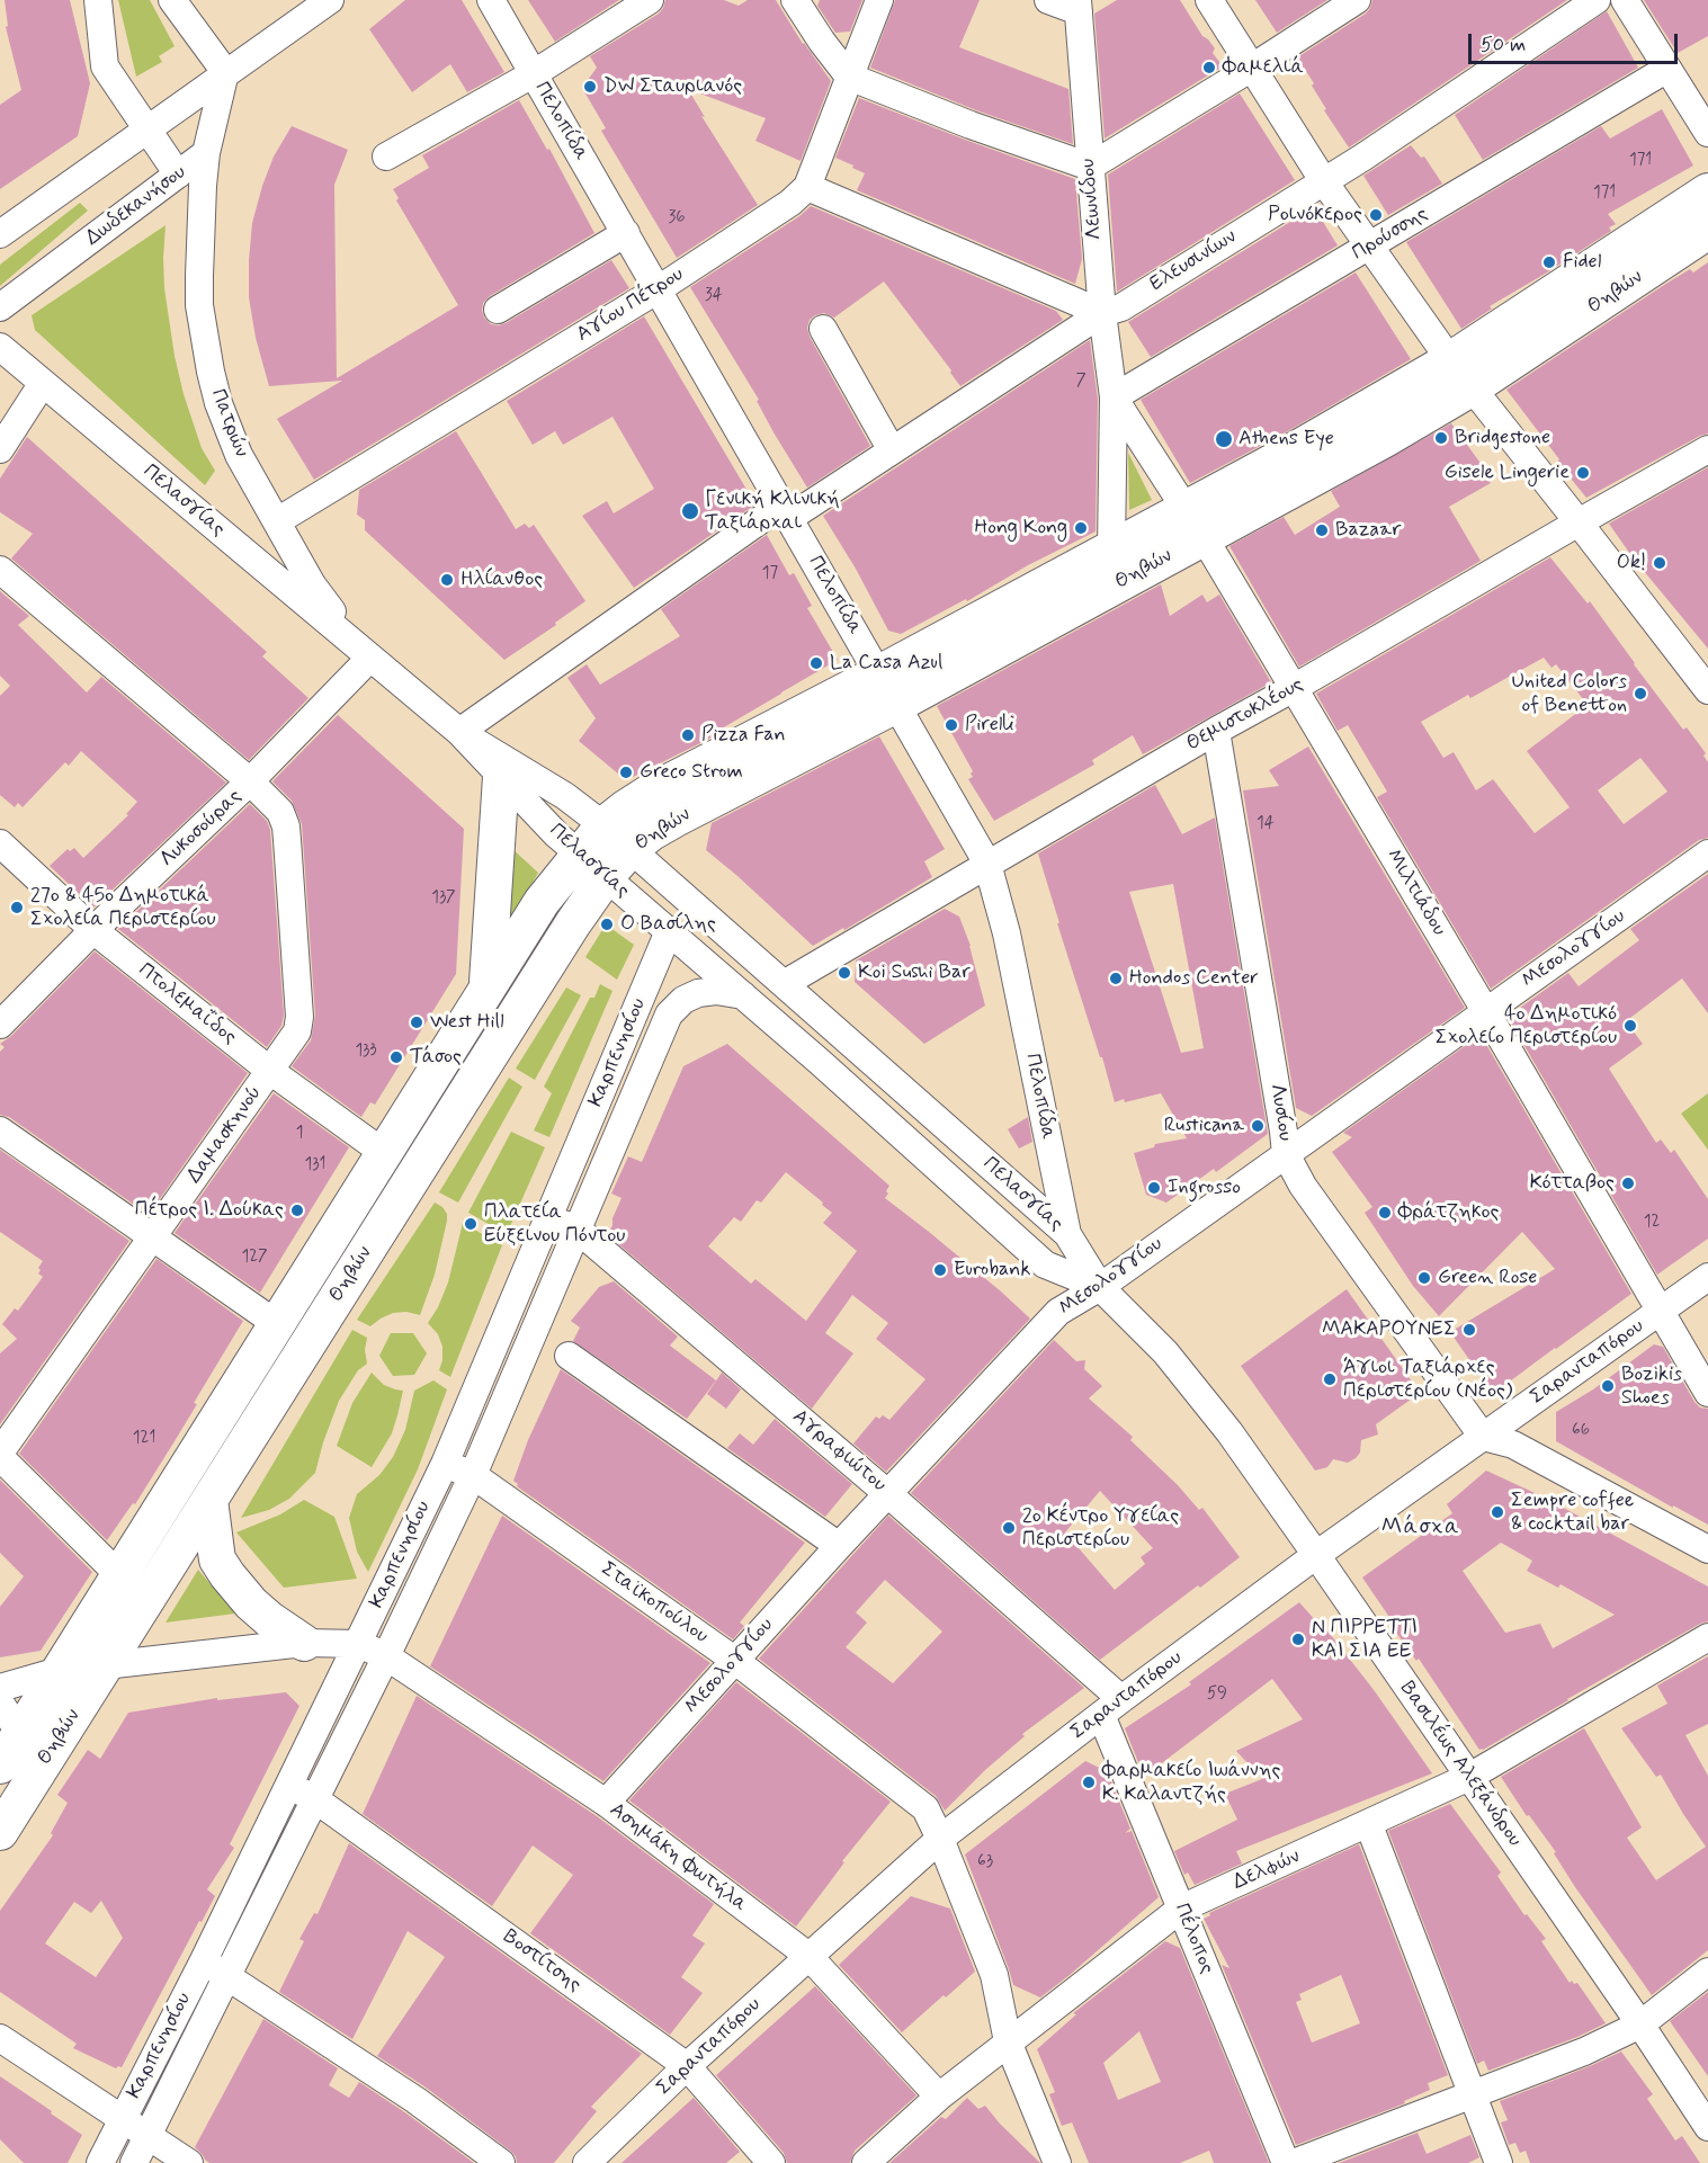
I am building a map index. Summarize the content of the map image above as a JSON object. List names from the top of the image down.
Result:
{
  "streets": {
    "main road": ["Θηβών"],
    "street": [
      "Πελοπίδα",
      "Λεωνίδου",
      "Δωδεκανήσου",
      "Προύσσης",
      "Ελευσινίων",
      "Αγίου Πέτρου",
      "Πατρών",
      "Πελασγίας",
      "Θεμιστοκλέους",
      "Λυκοσούρας",
      "Μιλτιάδου",
      "Μεσολογγίου",
      "Πτολεμαΐδος",
      "Καρπενησίου",
      "Λυσίου",
      "Δαμασκηνού",
      "Σαρανταπόρου",
      "Αγραφιώτου",
      "Σταϊκοπούλου",
      "Βασιλέως Αλεξάνδρου",
      "Ασημάκη Φωτήλα",
      "Δελφών",
      "Πέλοπος",
      "Βοστίτσης"
    ]
  },
  "crossings": [
    ["Πελοπίδα", "Ελευσινίων"],
    ["Πελοπίδα", "Θηβών"],
    ["Πελοπίδα", "Αγίου Πέτρου"],
    ["Πελοπίδα", "Πελασγίας"],
    ["Πελοπίδα", "Θεμιστοκλέους"],
    ["Λεωνίδου", "Προύσσης"],
    ["Λεωνίδου", "Ελευσινίων"],
    ["Λεωνίδου", "Θηβών"],
    ["Λεωνίδου", "Μιλτιάδου"],
    ["Δωδεκανήσου", "Πατρών"],
    ["Προύσσης", "Μιλτιάδου"],
    ["Ελευσινίων", "Πελασγίας"],
    ["Θηβών", "Πελασγίας"],
    ["Θηβών", "Μιλτιάδου"],
    ["Θηβών", "Πτολεμαΐδος"],
    ["Αγίου Πέτρου", "Πατρών"],
    ["Πατρών", "Πελασγίας"],
    ["Πατρών", "Λυκοσούρας"],
    ["Πελασγίας", "Θεμιστοκλέους"],
    ["Πελασγίας", "Λυκοσούρας"],
    ["Πελασγίας", "Μεσολογγίου"],
    ["Πελασγίας", "Καρπενησίου"],
    ["Πελασγίας", "Βασιλέως Αλεξάνδρου"],
    ["Θεμιστοκλέους", "Μιλτιάδου"],
    ["Θεμιστοκλέους", "Λυσίου"],
    ["Λυκοσούρας", "Πτολεμαΐδος"],
    ["Λυκοσούρας", "Δαμασκηνού"],
    ["Μιλτιάδου", "Μεσολογγίου"],
    ["Μιλτιάδου", "Σαρανταπόρου"],
    ["Μεσολογγίου", "Λυσίου"],
    ["Μεσολογγίου", "Αγραφιώτου"],
    ["Μεσολογγίου", "Σταϊκοπούλου"],
    ["Μεσολογγίου", "Βασιλέως Αλεξάνδρου"],
    ["Μεσολογγίου", "Ασημάκη Φωτήλα"],
    ["Πτολεμαΐδος", "Δαμασκηνού"],
    ["Καρπενησίου", "Αγραφιώτου"],
    ["Καρπενησίου", "Σταϊκοπούλου"],
    ["Καρπενησίου", "Ασημάκη Φωτήλα"],
    ["Καρπενησίου", "Βοστίτσης"],
    ["Λυσίου", "Σαρανταπόρου"],
    ["Σαρανταπόρου", "Αγραφιώτου"],
    ["Σαρανταπόρου", "Σταϊκοπούλου"],
    ["Σαρανταπόρου", "Βασιλέως Αλεξάνδρου"],
    ["Σαρανταπόρου", "Ασημάκη Φωτήλα"],
    ["Σαρανταπόρου", "Πέλοπος"],
    ["Σαρανταπόρου", "Βοστίτσης"],
    ["Αγραφιώτου", "Πέλοπος"],
    ["Σταϊκοπούλου", "Δελφών"],
    ["Βασιλέως Αλεξάνδρου", "Δελφών"],
    ["Ασημάκη Φωτήλα", "Δελφών"],
    ["Δελφών", "Πέλοπος"]
  ],
  "districts": ["Μάσχα"],
  "places": [
    "Φαμελιά",
    "DW Σταυριανός",
    "Ροινόκερος",
    "Fidel",
    "Bridgestone",
    "Athens Eye",
    "Gisele Lingerie",
    "Γενική Κλινική Ταξιάρχαι",
    "Hong Kong",
    "Bazaar",
    "Ok!",
    "Ηλίανθος",
    "La Casa Azul",
    "United Colors of Benetton",
    "Pirelli",
    "Pizza Fan",
    "Greco Strom",
    "27ο & 45ο Δημοτικά Σχολεία Περιστερίου",
    "Ο Βασίλης",
    "Koi Sushi Bar",
    "Hondos Center",
    "West Hill",
    "4ο Δημοτικό Σχολείο Περιστερίου",
    "Τάσος",
    "Rusticana",
    "Κότταβος",
    "Ingrosso",
    "Πέτρος Ι. Δούκας",
    "Φράτζηκος",
    "Πλατεία Εύξεινου Πόντου",
    "Eurobank",
    "Green Rose",
    "ΜΑΚΑΡΟΥΝΕΣ",
    "Άγιοι Ταξιάρχες Περιστερίου (Νέος)",
    "Bozikis Shoes",
    "Σempre coffee & cocktail bar",
    "2ο Κέντρο Υγείας Περιστερίου",
    "Ν ΠΙΡΡΕΤΤΙ ΚΑΙ ΣΙΑ ΕΕ",
    "Φαρμακείο Ιωάννης Κ. Καλαντζής"
  ],
  "house_numbers": [
    "171",
    "171",
    "36",
    "34",
    "7",
    "17",
    "14",
    "137",
    "133",
    "1",
    "131",
    "12",
    "127",
    "66",
    "121",
    "59",
    "63"
  ],
  "scale_bar": "50 m"
}
